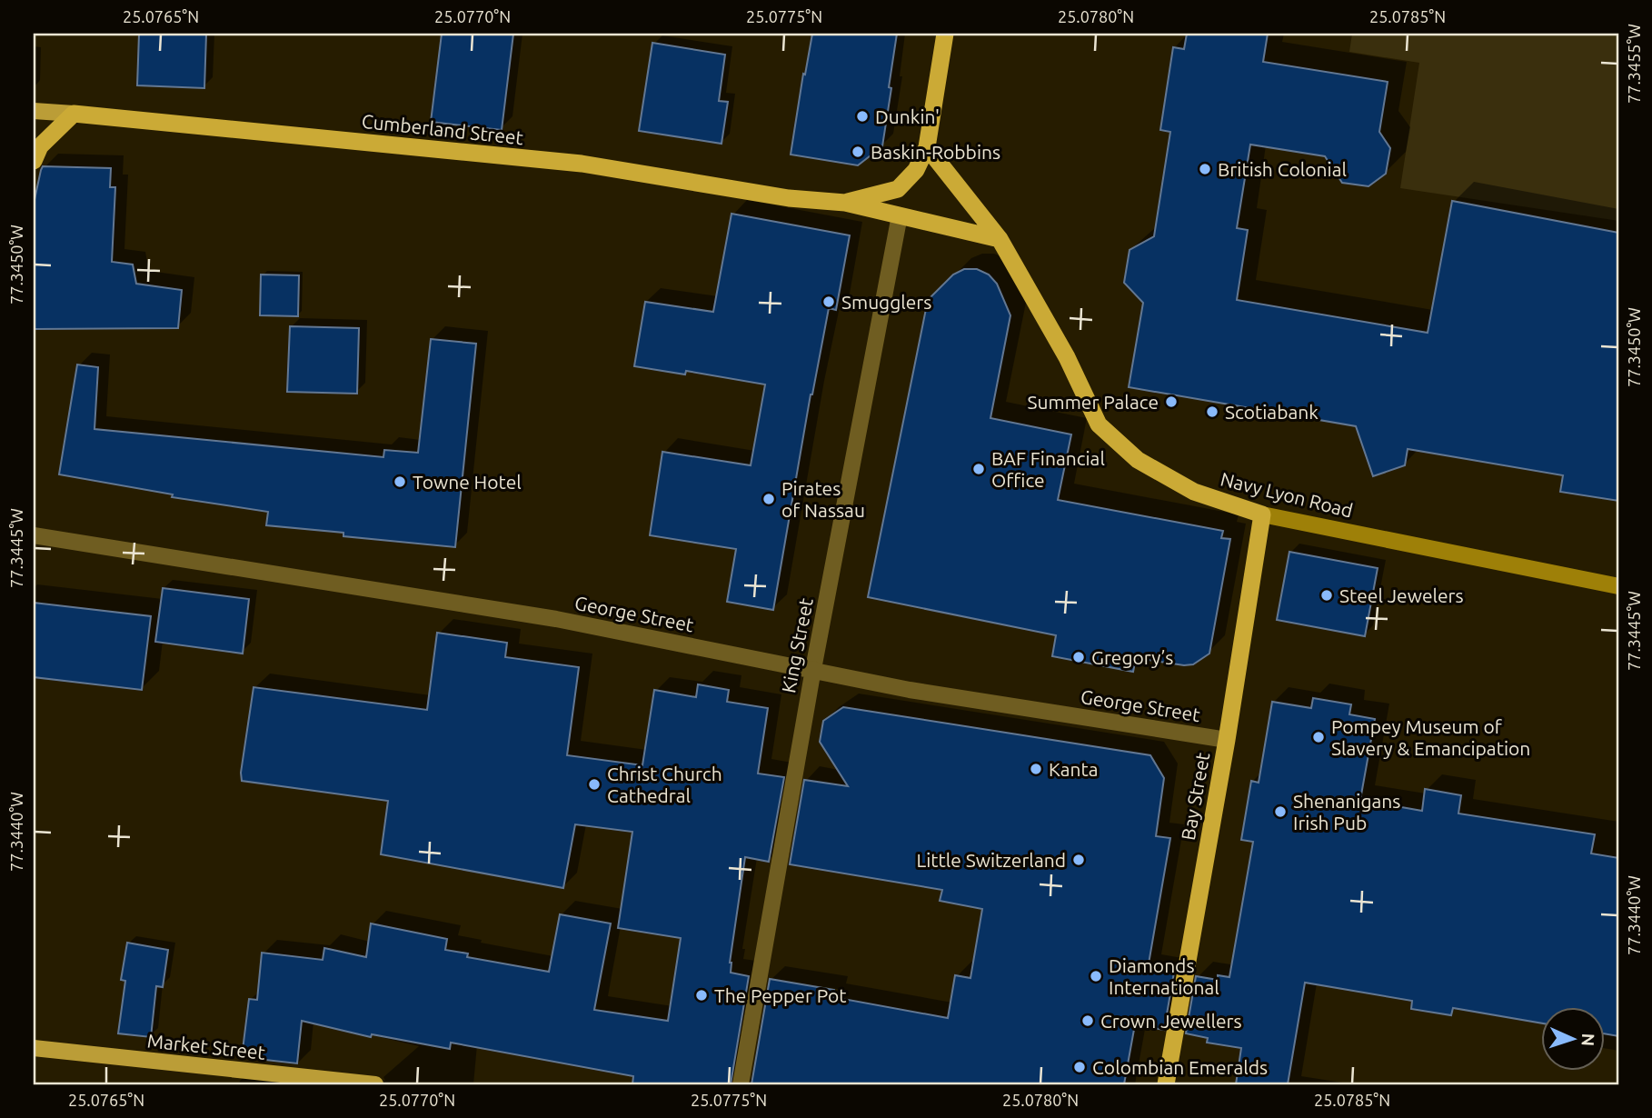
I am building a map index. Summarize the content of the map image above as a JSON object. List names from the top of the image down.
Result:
{
  "streets": {
    "highway": ["Cumberland Street", "Navy Lyon Road", "Bay Street"],
    "main road": ["Market Street"],
    "street": ["George Street", "King Street"]
  },
  "crossings": [
    ["Cumberland Street", "Navy Lyon Road"],
    ["Cumberland Street", "King Street"],
    ["Navy Lyon Road", "Bay Street"],
    ["George Street", "King Street"],
    ["George Street", "Bay Street"]
  ],
  "places": [
    "Dunkin'",
    "Baskin-Robbins",
    "British Colonial",
    "Smugglers",
    "Summer Palace",
    "Scotiabank",
    "BAF Financial Office",
    "Towne Hotel",
    "Pirates of Nassau",
    "Steel Jewelers",
    "Gregory’s",
    "Pompey Museum of Slavery & Emancipation",
    "Kanta",
    "Christ Church Cathedral",
    "Shenanigans Irish Pub",
    "Little Switzerland",
    "Diamonds International",
    "The Pepper Pot",
    "Crown Jewellers",
    "Colombian Emeralds"
  ],
  "north": "right",
  "coordinates": [
    "25.0765°N",
    "25.0770°N",
    "25.0775°N",
    "25.0780°N",
    "25.0785°N",
    "77.3455°W",
    "77.3450°W",
    "77.3445°W",
    "77.3440°W"
  ]
}
